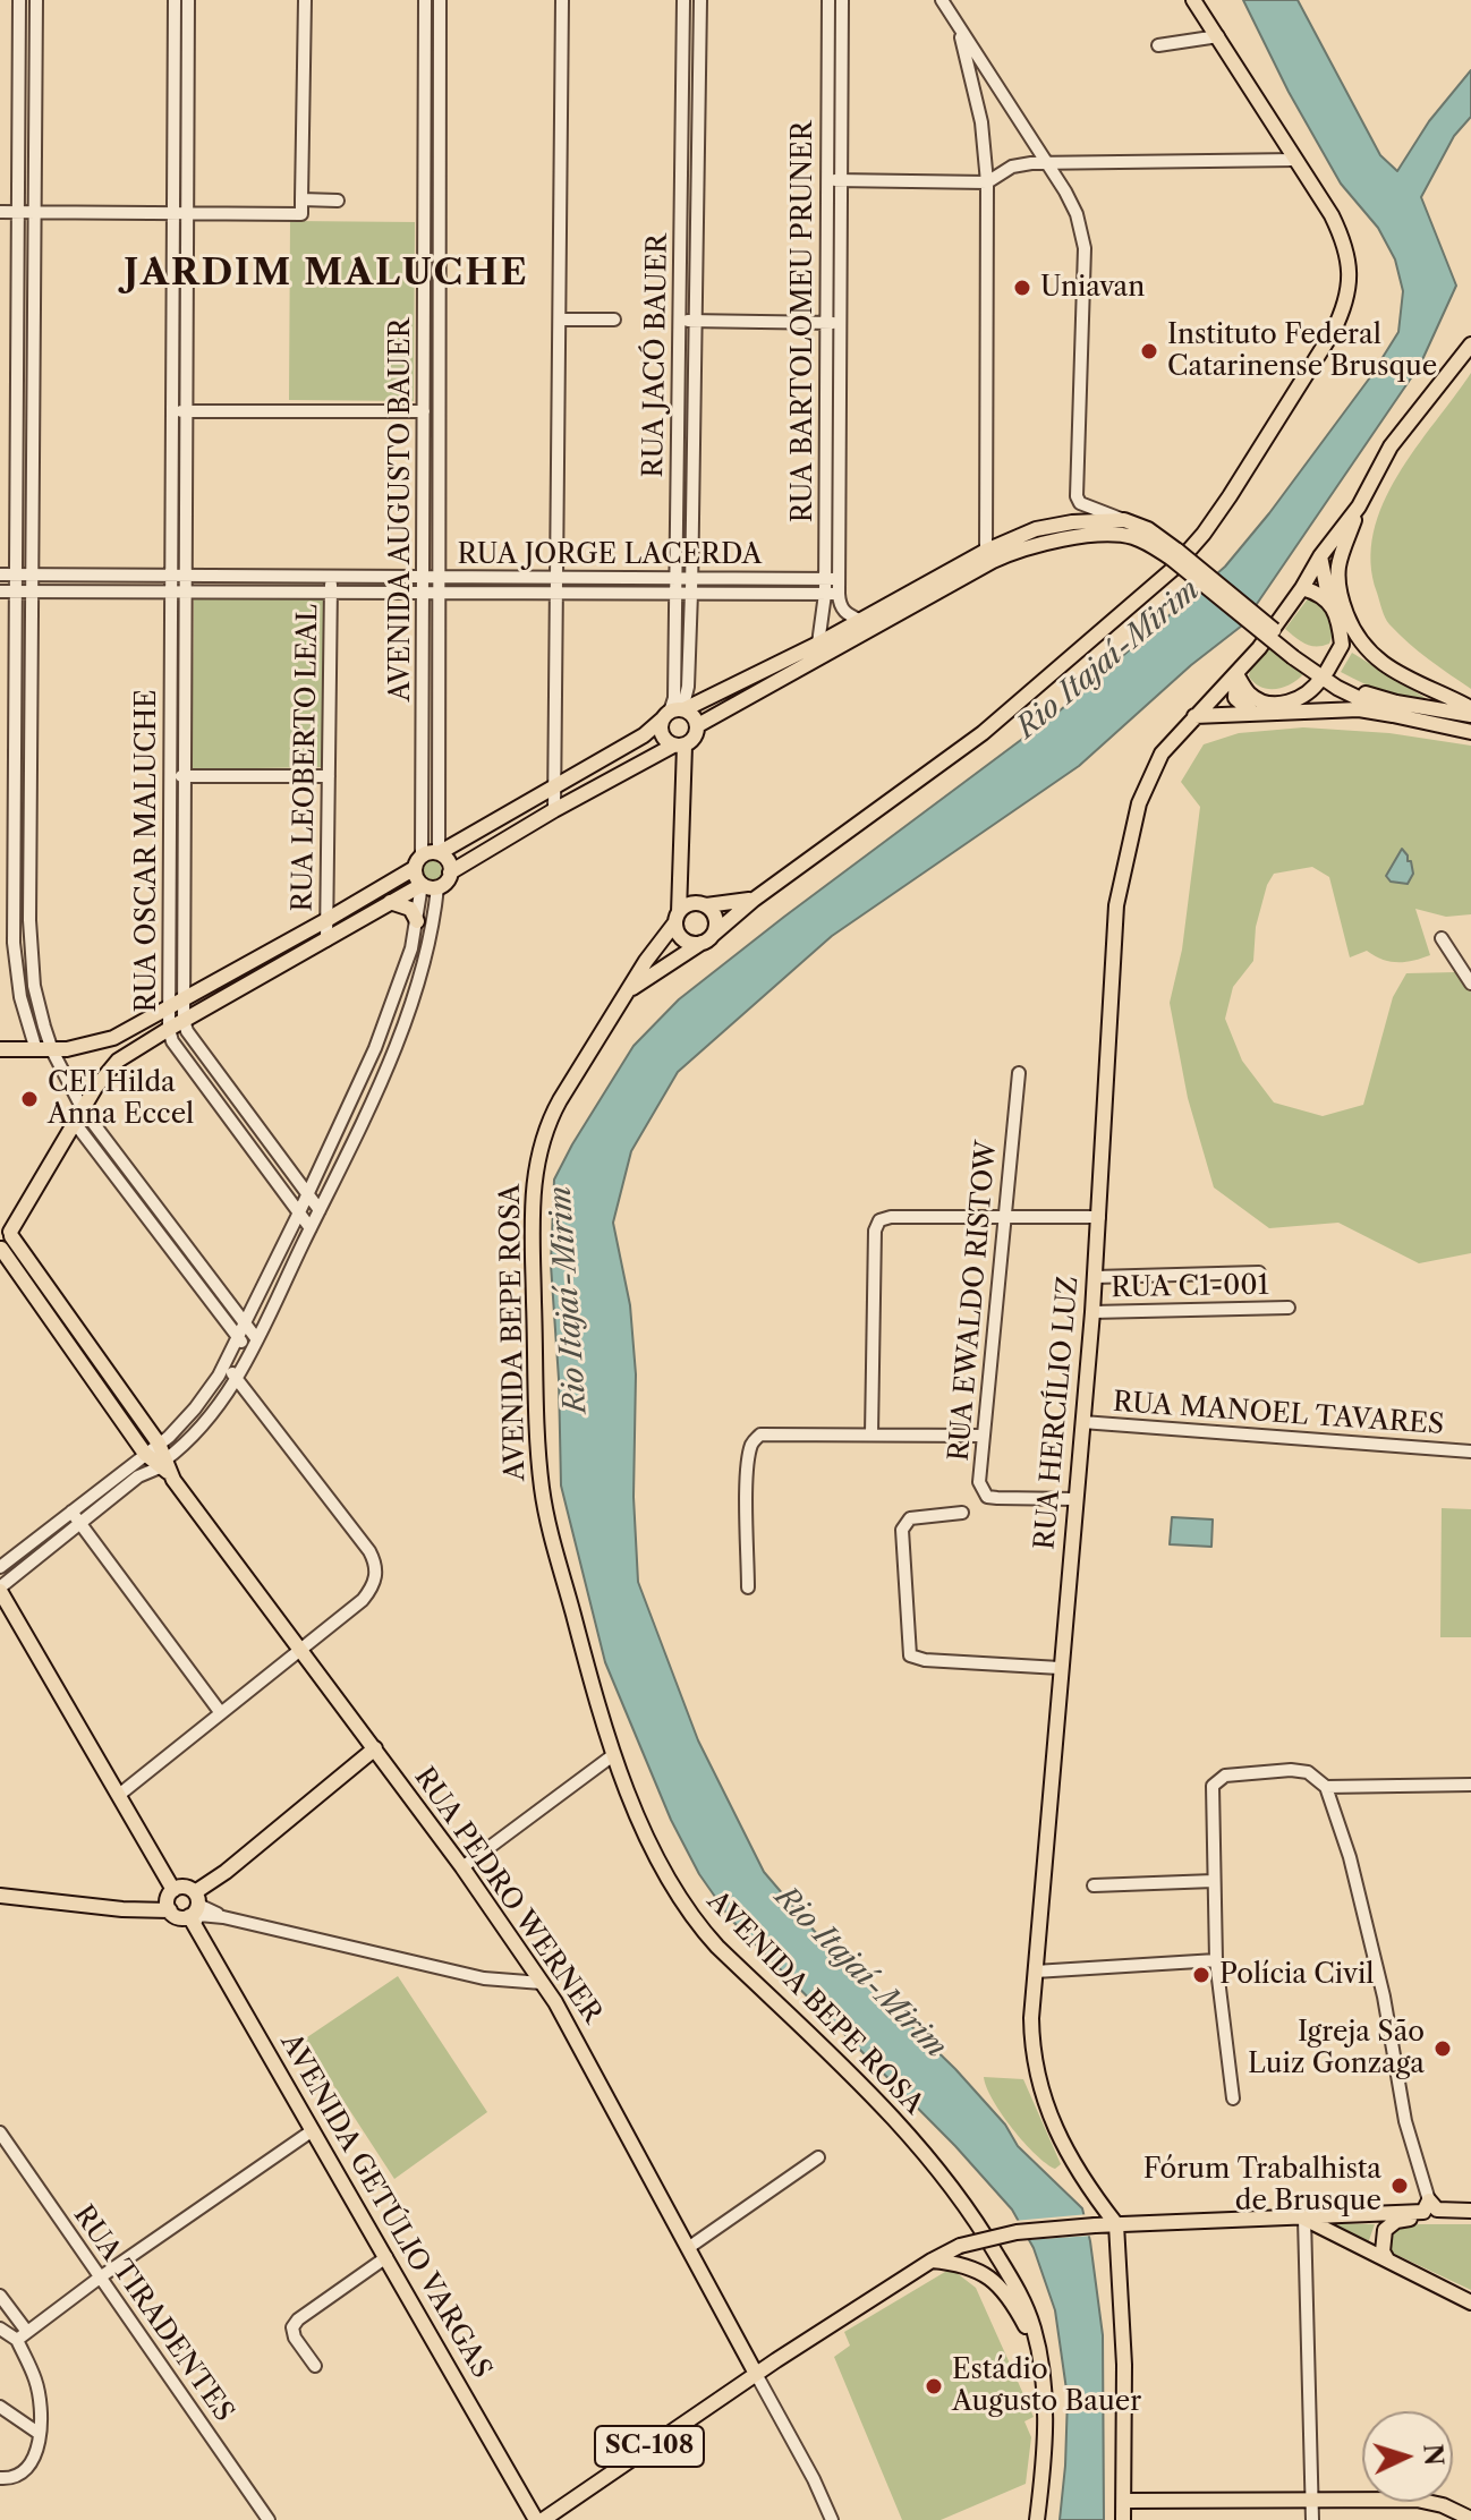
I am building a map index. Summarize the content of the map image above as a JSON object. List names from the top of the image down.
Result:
{
  "streets": {
    "main road": [
      "AVENIDA BEPE ROSA",
      "RUA HERCÍLIO LUZ",
      "RUA PEDRO WERNER",
      "AVENIDA GETÚLIO VARGAS",
      "SC-108"
    ],
    "street": [
      "RUA BARTOLOMEU PRUNER",
      "RUA JACÓ BAUER",
      "AVENIDA AUGUSTO BAUER",
      "RUA JORGE LACERDA",
      "RUA LEOBERTO LEAL",
      "RUA OSCAR MALUCHE",
      "RUA C1-001",
      "RUA EWALDO RISTOW",
      "RUA MANOEL TAVARES",
      "RUA TIRADENTES"
    ]
  },
  "crossings": [
    ["RUA BARTOLOMEU PRUNER", "RUA JORGE LACERDA"],
    ["RUA JACÓ BAUER", "RUA JORGE LACERDA"],
    ["AVENIDA AUGUSTO BAUER", "RUA JORGE LACERDA"],
    ["RUA JORGE LACERDA", "RUA LEOBERTO LEAL"],
    ["RUA JORGE LACERDA", "RUA OSCAR MALUCHE"],
    ["RUA C1-001", "RUA HERCÍLIO LUZ"],
    ["RUA EWALDO RISTOW", "RUA HERCÍLIO LUZ"],
    ["RUA HERCÍLIO LUZ", "RUA MANOEL TAVARES"],
    ["RUA HERCÍLIO LUZ", "SC-108"],
    ["RUA PEDRO WERNER", "SC-108"],
    ["AVENIDA GETÚLIO VARGAS", "SC-108"]
  ],
  "districts": ["JARDIM MALUCHE"],
  "water": ["Rio Itajaí-Mirim"],
  "places": [
    "Uniavan",
    "Instituto Federal Catarinense Brusque",
    "CEI Hilda Anna Eccel",
    "Polícia Civil",
    "Igreja São Luiz Gonzaga",
    "Fórum Trabalhista de Brusque",
    "Estádio Augusto Bauer"
  ],
  "north": "right"
}
